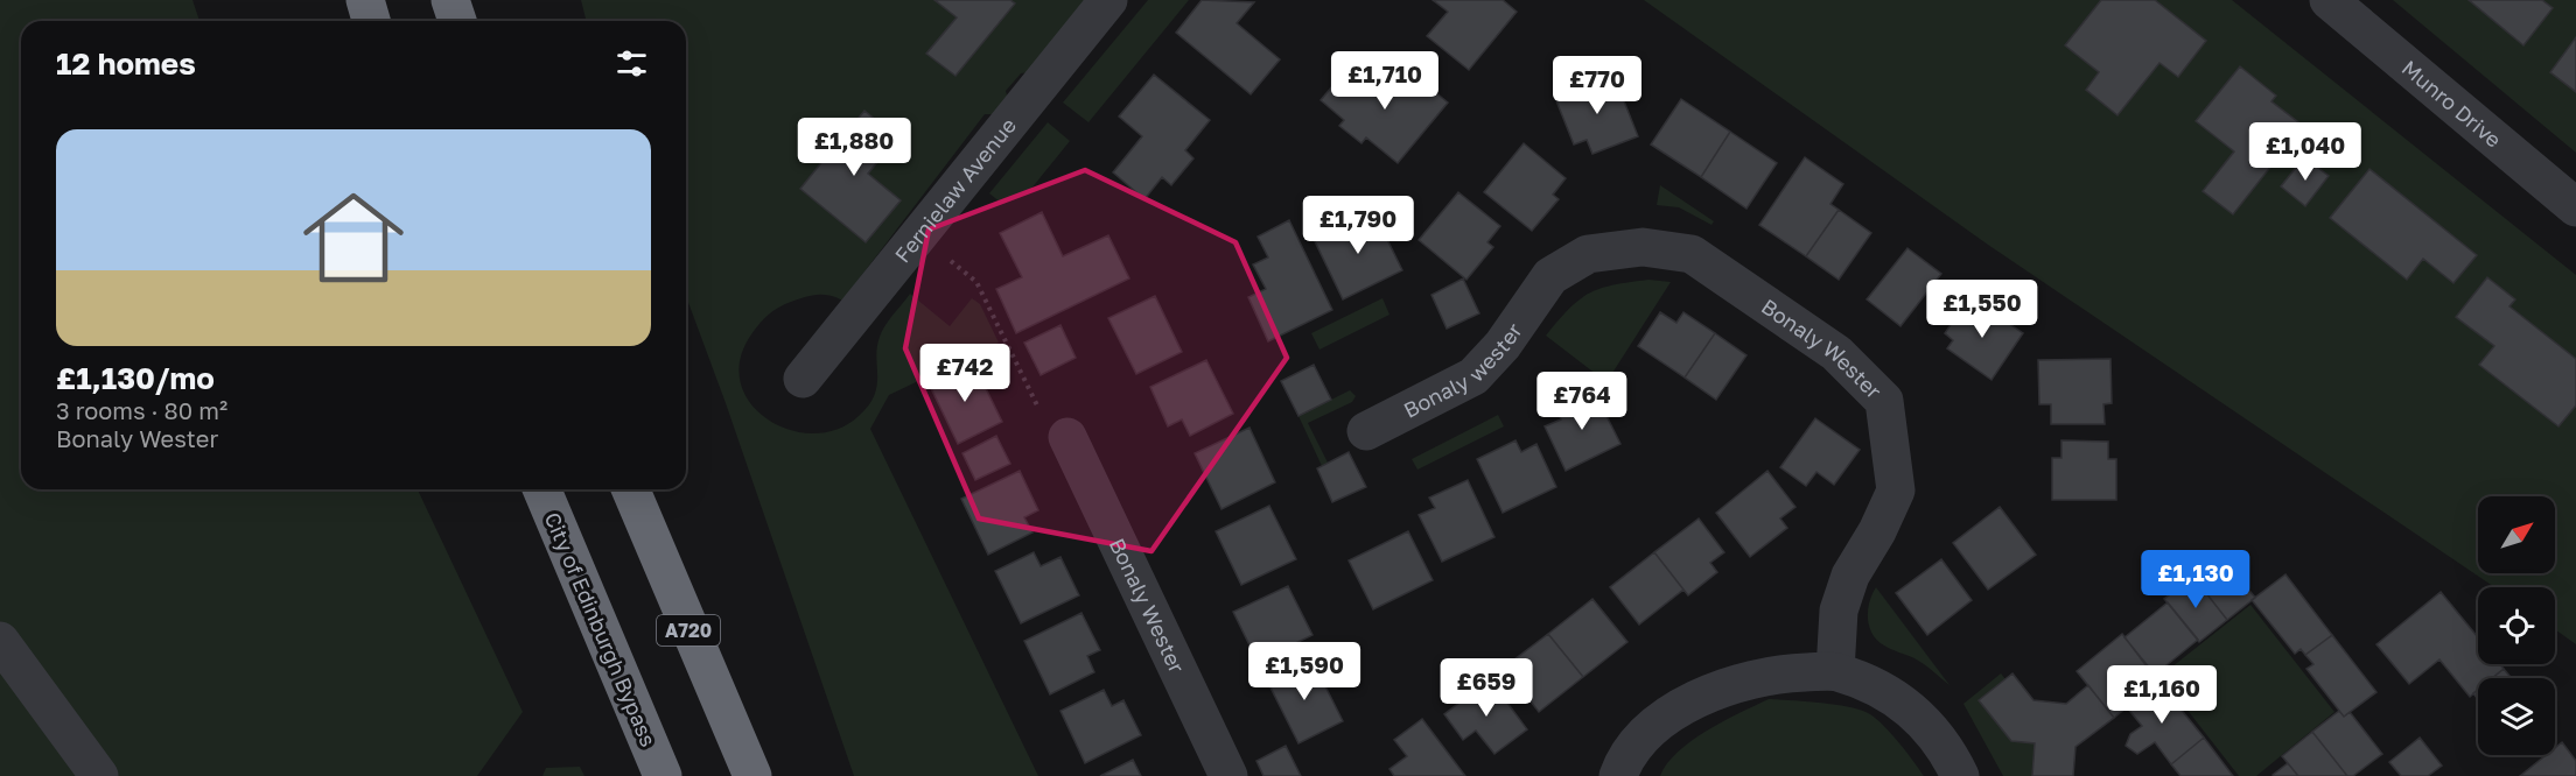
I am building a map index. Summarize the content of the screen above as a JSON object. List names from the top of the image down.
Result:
{
  "streets": {
    "highway": ["City of Edinburgh Bypass", "A720"],
    "street": [
      "Munro Drive",
      "Fernielaw Avenue",
      "Bonaly Wester",
      "Bonaly wester"
    ]
  },
  "crossings": [
    ["Bonaly Wester", "Bonaly wester"]
  ],
  "north": "top right",
  "page": {
    "heading": "12 homes",
    "price": [
      "£1,710",
      "£770",
      "£1,880",
      "£1,040",
      "£1,790",
      "£1,550",
      "£742",
      "£764",
      "£1,130",
      "£1,590",
      "£659",
      "£1,160"
    ],
    "list": [
      {
        "name": "£1,130/mo",
        "note": "3 rooms · 80 m² · Bonaly Wester"
      }
    ]
  }
}
